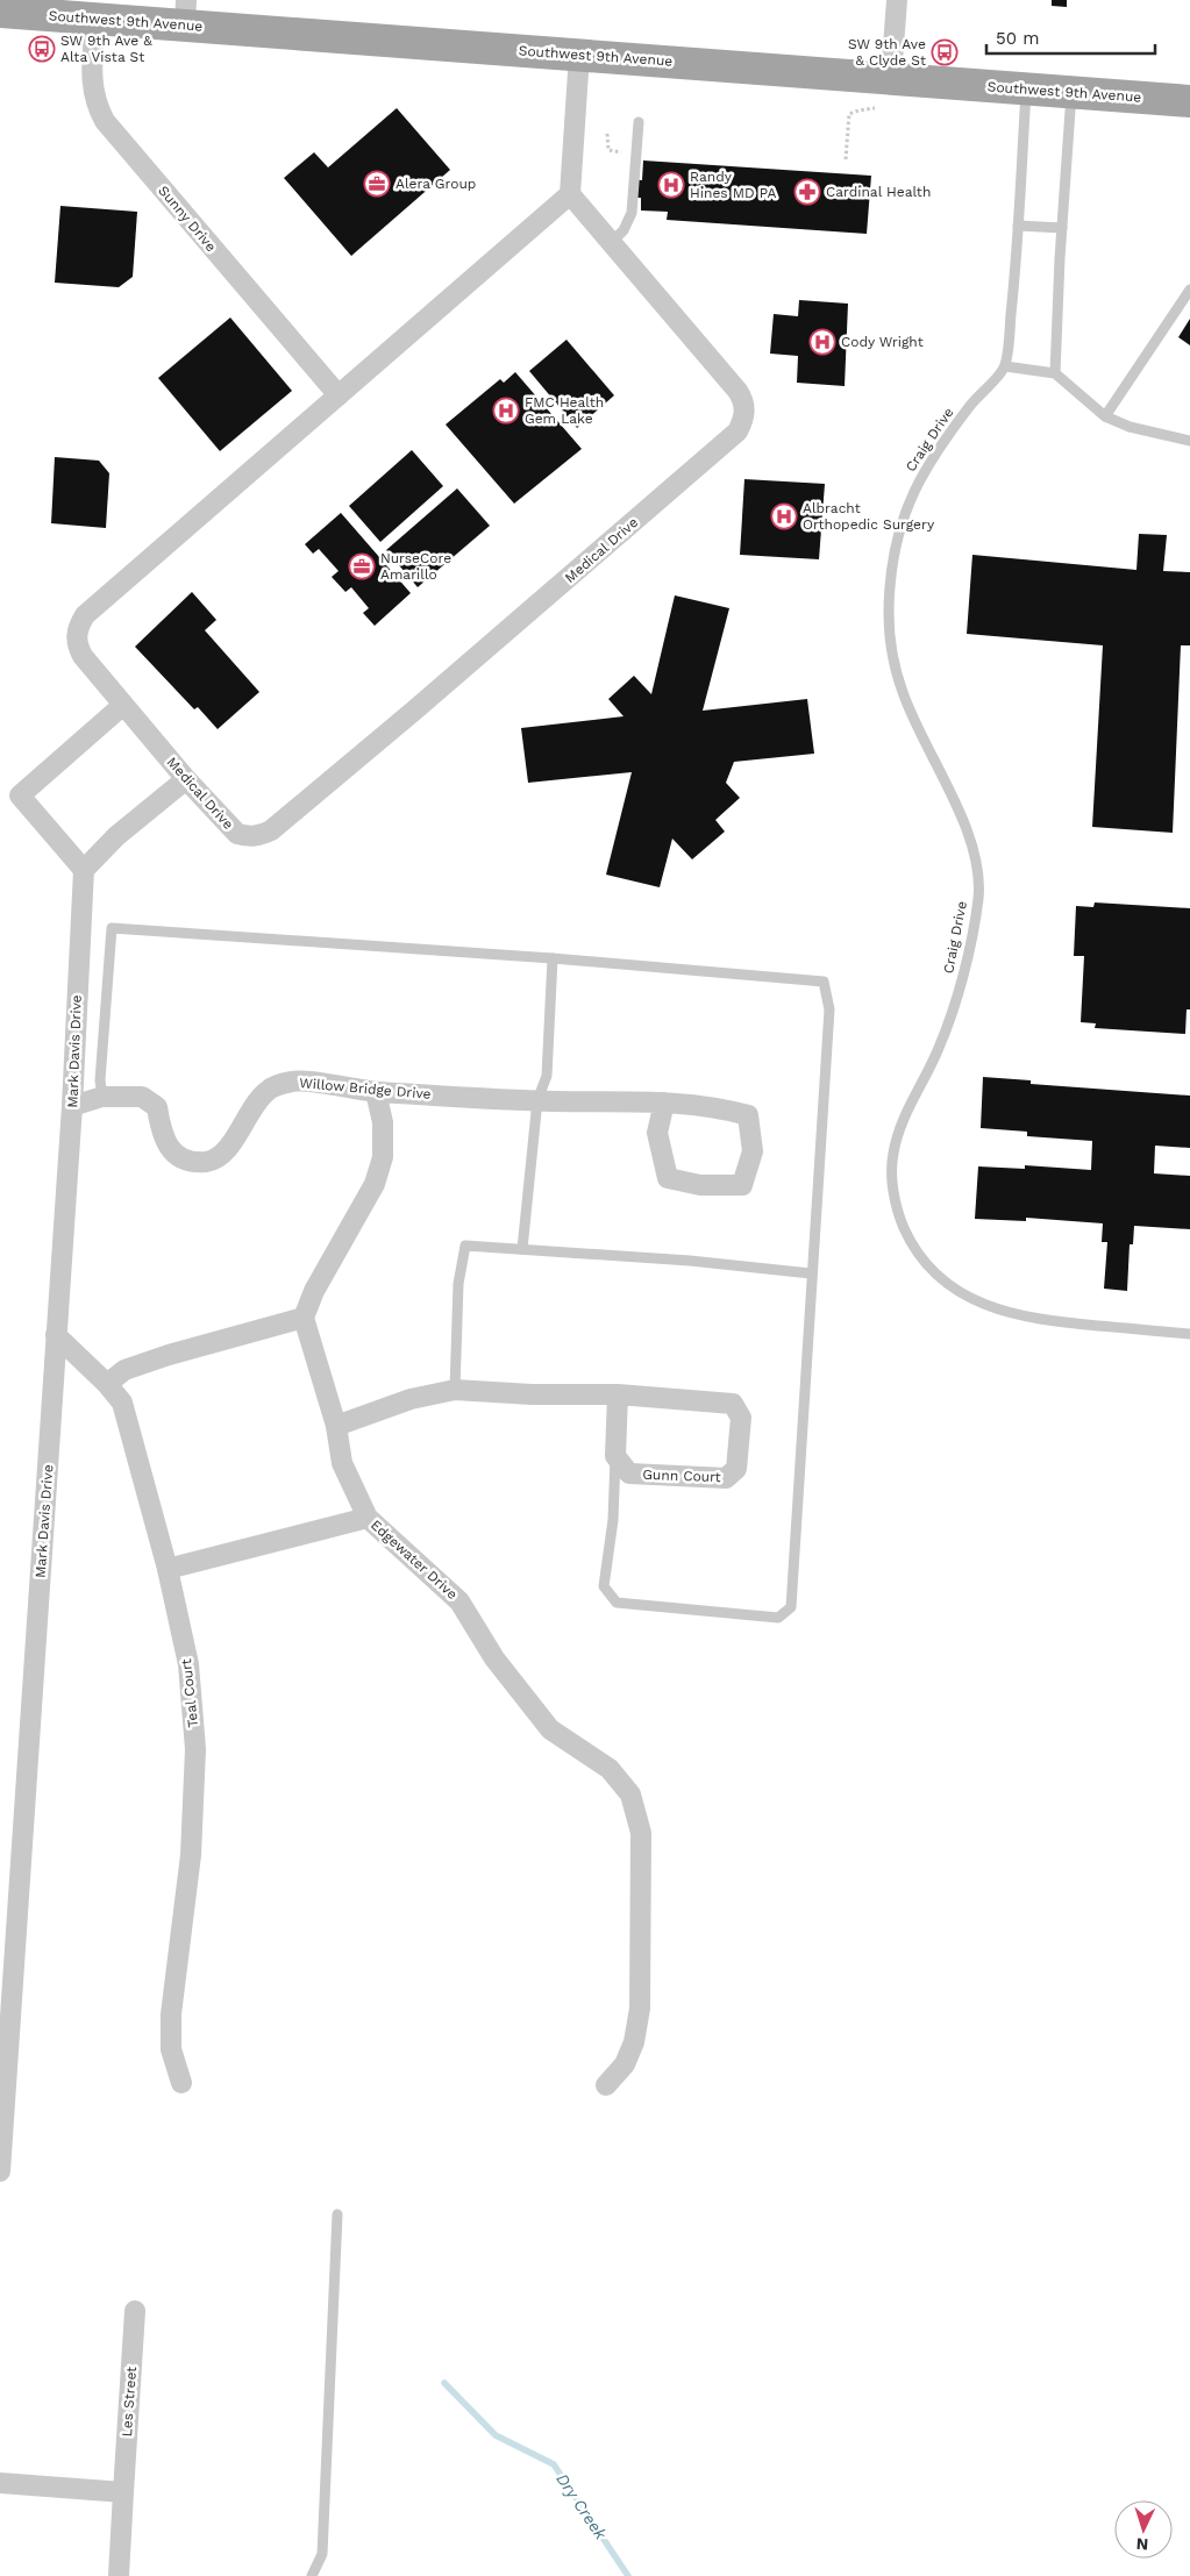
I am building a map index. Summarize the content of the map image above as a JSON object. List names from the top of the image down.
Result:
{
  "streets": {
    "main road": ["Southwest 9th Avenue"],
    "street": [
      "Sunny Drive",
      "Medical Drive",
      "Mark Davis Drive",
      "Willow Bridge Drive",
      "Gunn Court",
      "Edgewater Drive",
      "Teal Court",
      "Les Street"
    ],
    "lane": ["Craig Drive"]
  },
  "crossings": [
    ["Southwest 9th Avenue", "Sunny Drive"],
    ["Sunny Drive", "Medical Drive"],
    ["Mark Davis Drive", "Willow Bridge Drive"],
    ["Mark Davis Drive", "Teal Court"],
    ["Gunn Court", "Edgewater Drive"]
  ],
  "water": ["Dry Creek"],
  "places": {
    "bus stop": ["SW 9th Ave & Alta Vista St", "SW 9th Ave & Clyde St"],
    "office": ["Alera Group", "NurseCore Amarillo"],
    "hospital": [
      "Randy Hines MD PA",
      "Cody Wright",
      "FMC Health Gem Lake",
      "Albracht Orthopedic Surgery"
    ],
    "pharmacy": ["Cardinal Health"]
  },
  "scale_bar": "50 m",
  "north": "bottom"
}
